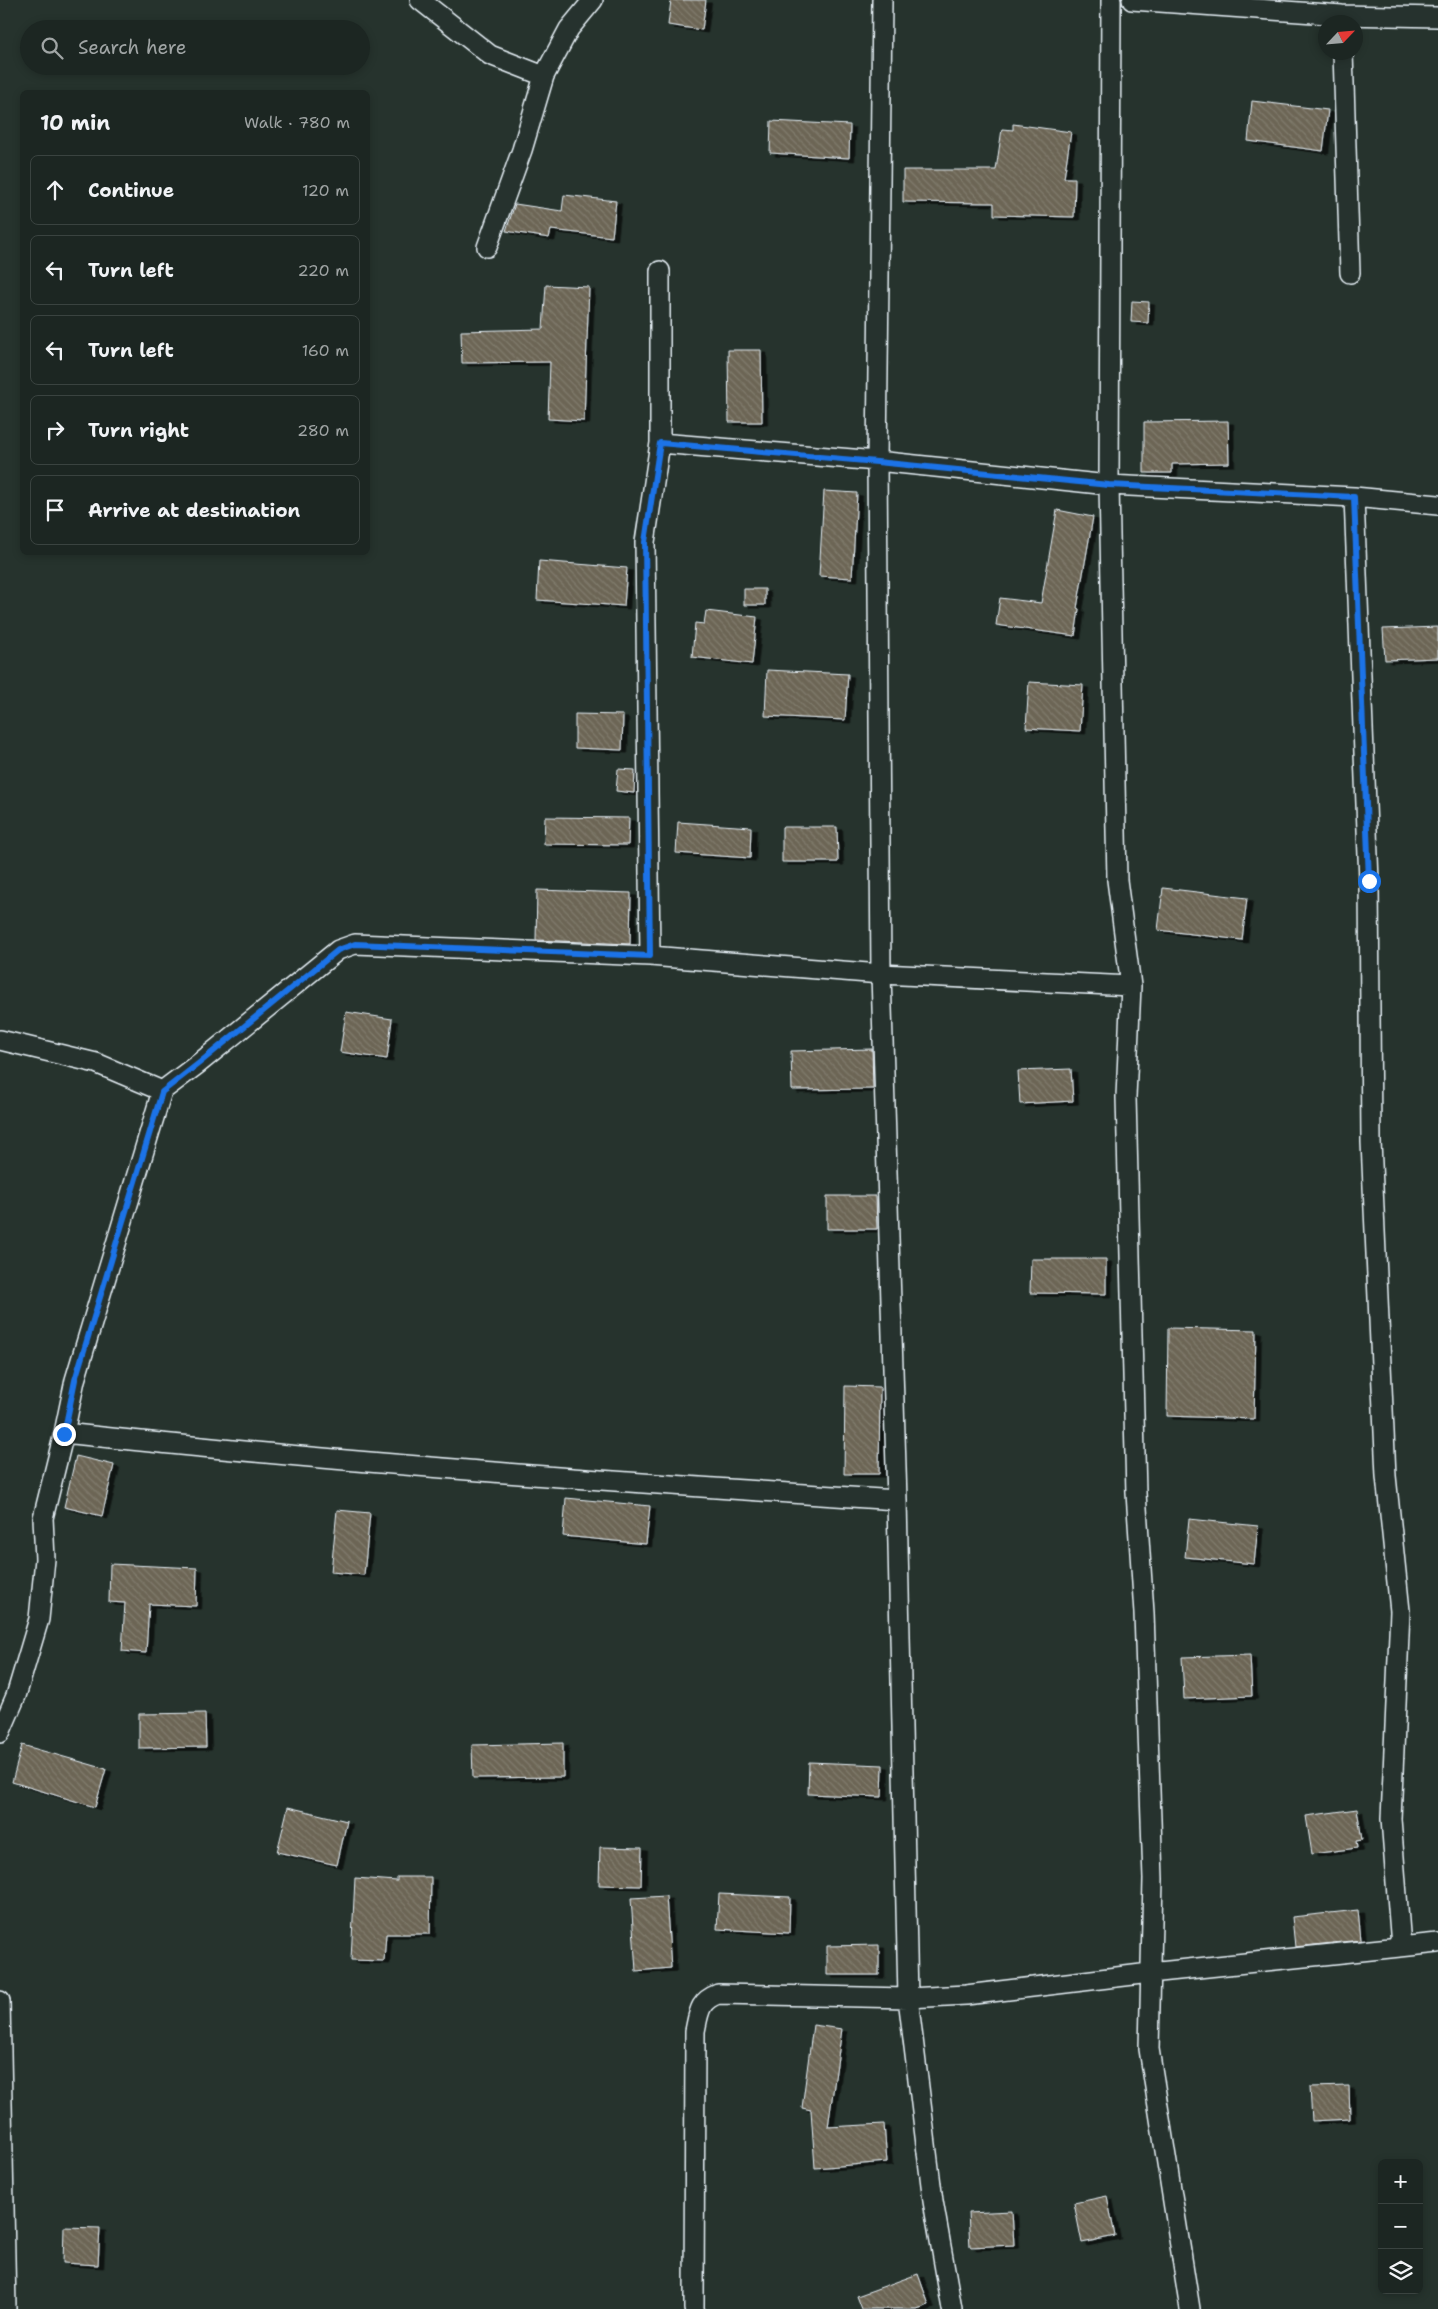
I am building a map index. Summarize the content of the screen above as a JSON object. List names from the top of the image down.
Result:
{
  "north": "top right",
  "page": {
    "search": "Search here",
    "heading": ["10 min", "Walk · 780 m"],
    "list": [
      ["Continue", "120 m"],
      ["Turn left", "220 m"],
      ["Turn left", "160 m"],
      ["Turn right", "280 m"],
      "Arrive at destination"
    ],
    "map_buttons": ["+", "−"]
  }
}
